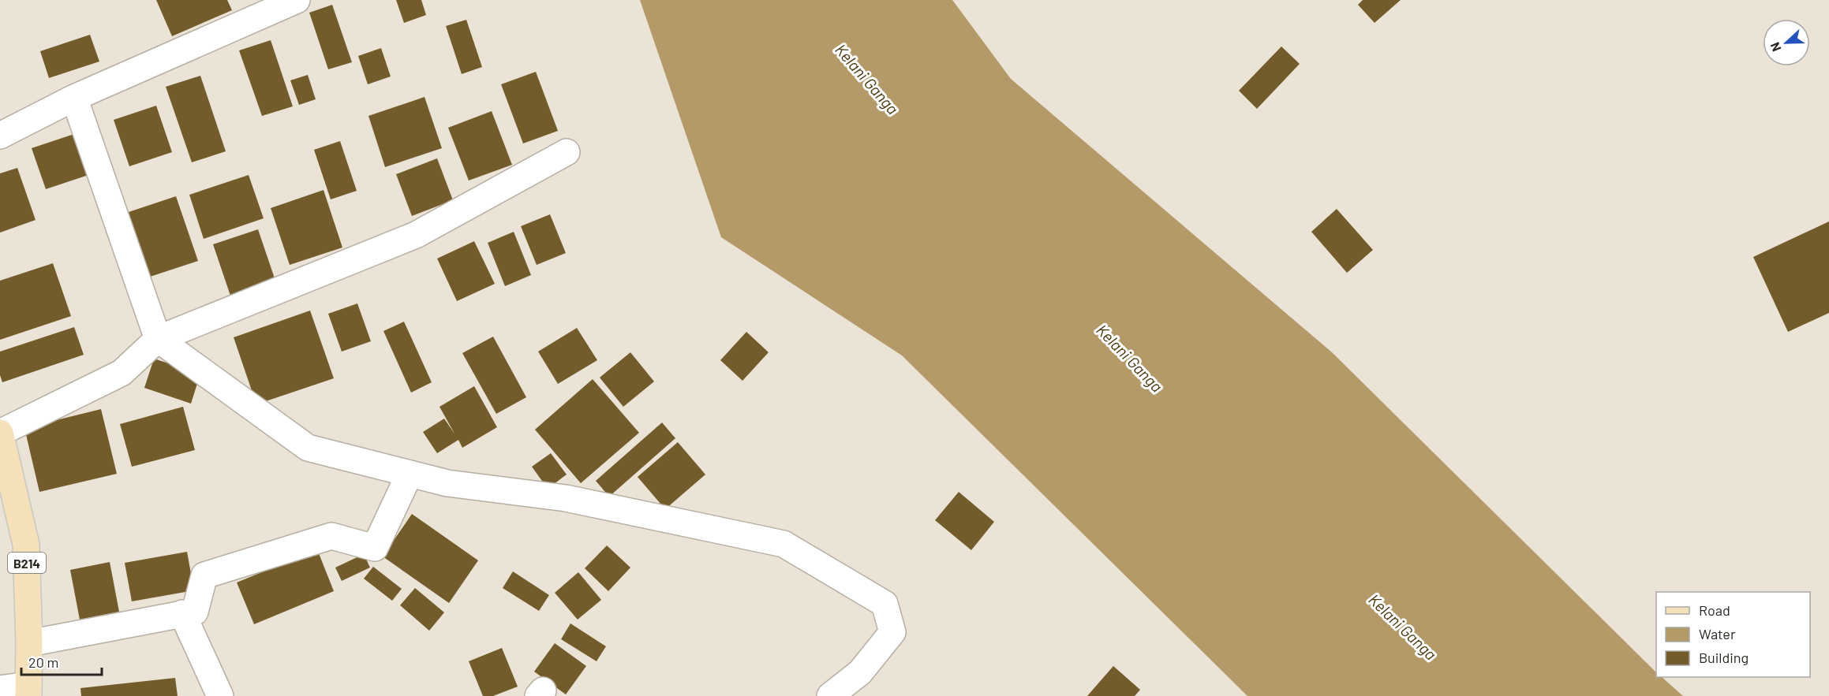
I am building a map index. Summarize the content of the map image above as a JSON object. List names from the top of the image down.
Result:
{
  "streets": {
    "main road": ["B214"]
  },
  "water": ["Kelani Ganga"],
  "legend": ["Road", "Water", "Building"],
  "scale_bar": "20 m",
  "north": "left"
}
